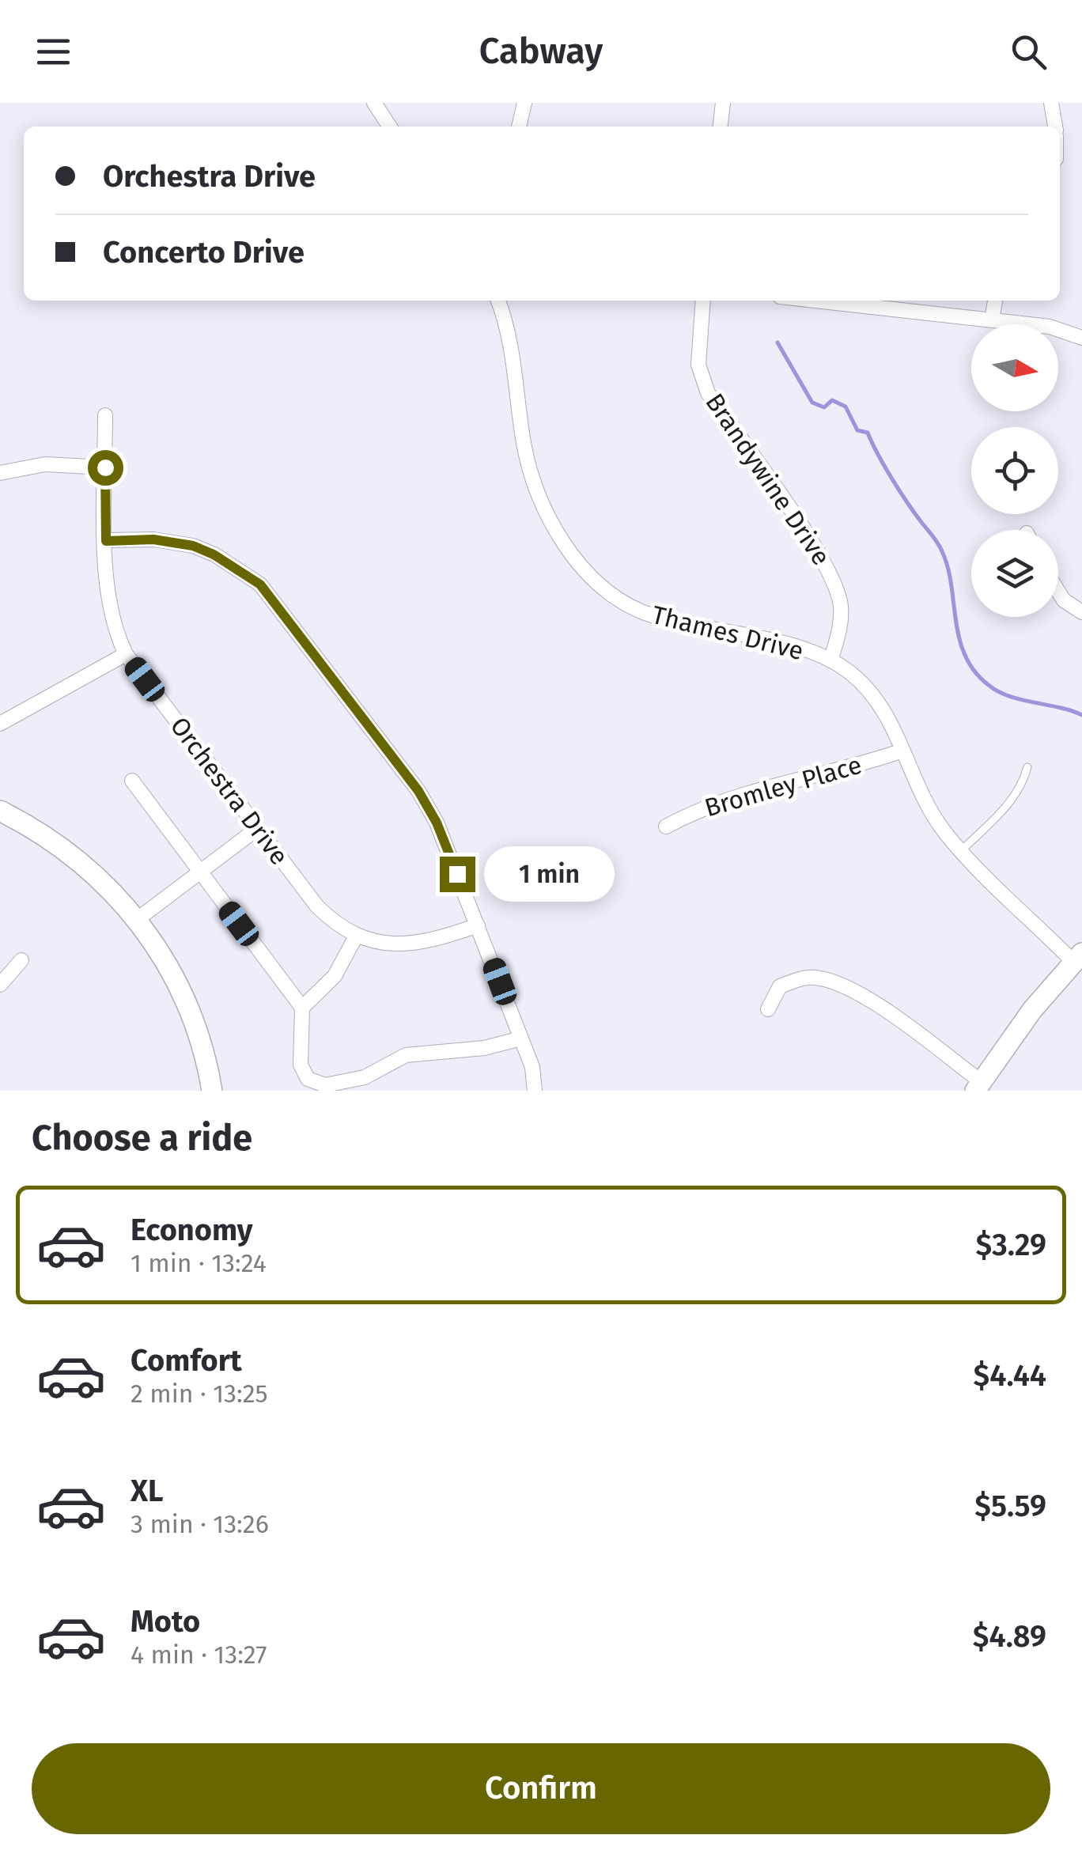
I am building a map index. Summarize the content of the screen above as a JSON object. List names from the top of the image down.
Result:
{
  "streets": {
    "street": [
      "Brandywine Drive",
      "Thames Drive",
      "Bromley Place",
      "Orchestra Drive"
    ]
  },
  "crossings": [
    ["Brandywine Drive", "Thames Drive"],
    ["Thames Drive", "Bromley Place"]
  ],
  "north": "right",
  "page": {
    "header": "Cabway",
    "banner": ["Orchestra Drive", "Concerto Drive"],
    "bubble": "1 min",
    "heading": "Choose a ride",
    "list": [
      {
        "name": "Economy",
        "note": "1 min · 13:24",
        "value": "$3.29"
      },
      {
        "name": "Comfort",
        "note": "2 min · 13:25",
        "value": "$4.44"
      },
      {
        "name": "XL",
        "note": "3 min · 13:26",
        "value": "$5.59"
      },
      {
        "name": "Moto",
        "note": "4 min · 13:27",
        "value": "$4.89"
      }
    ],
    "buttons": "Confirm"
  }
}
